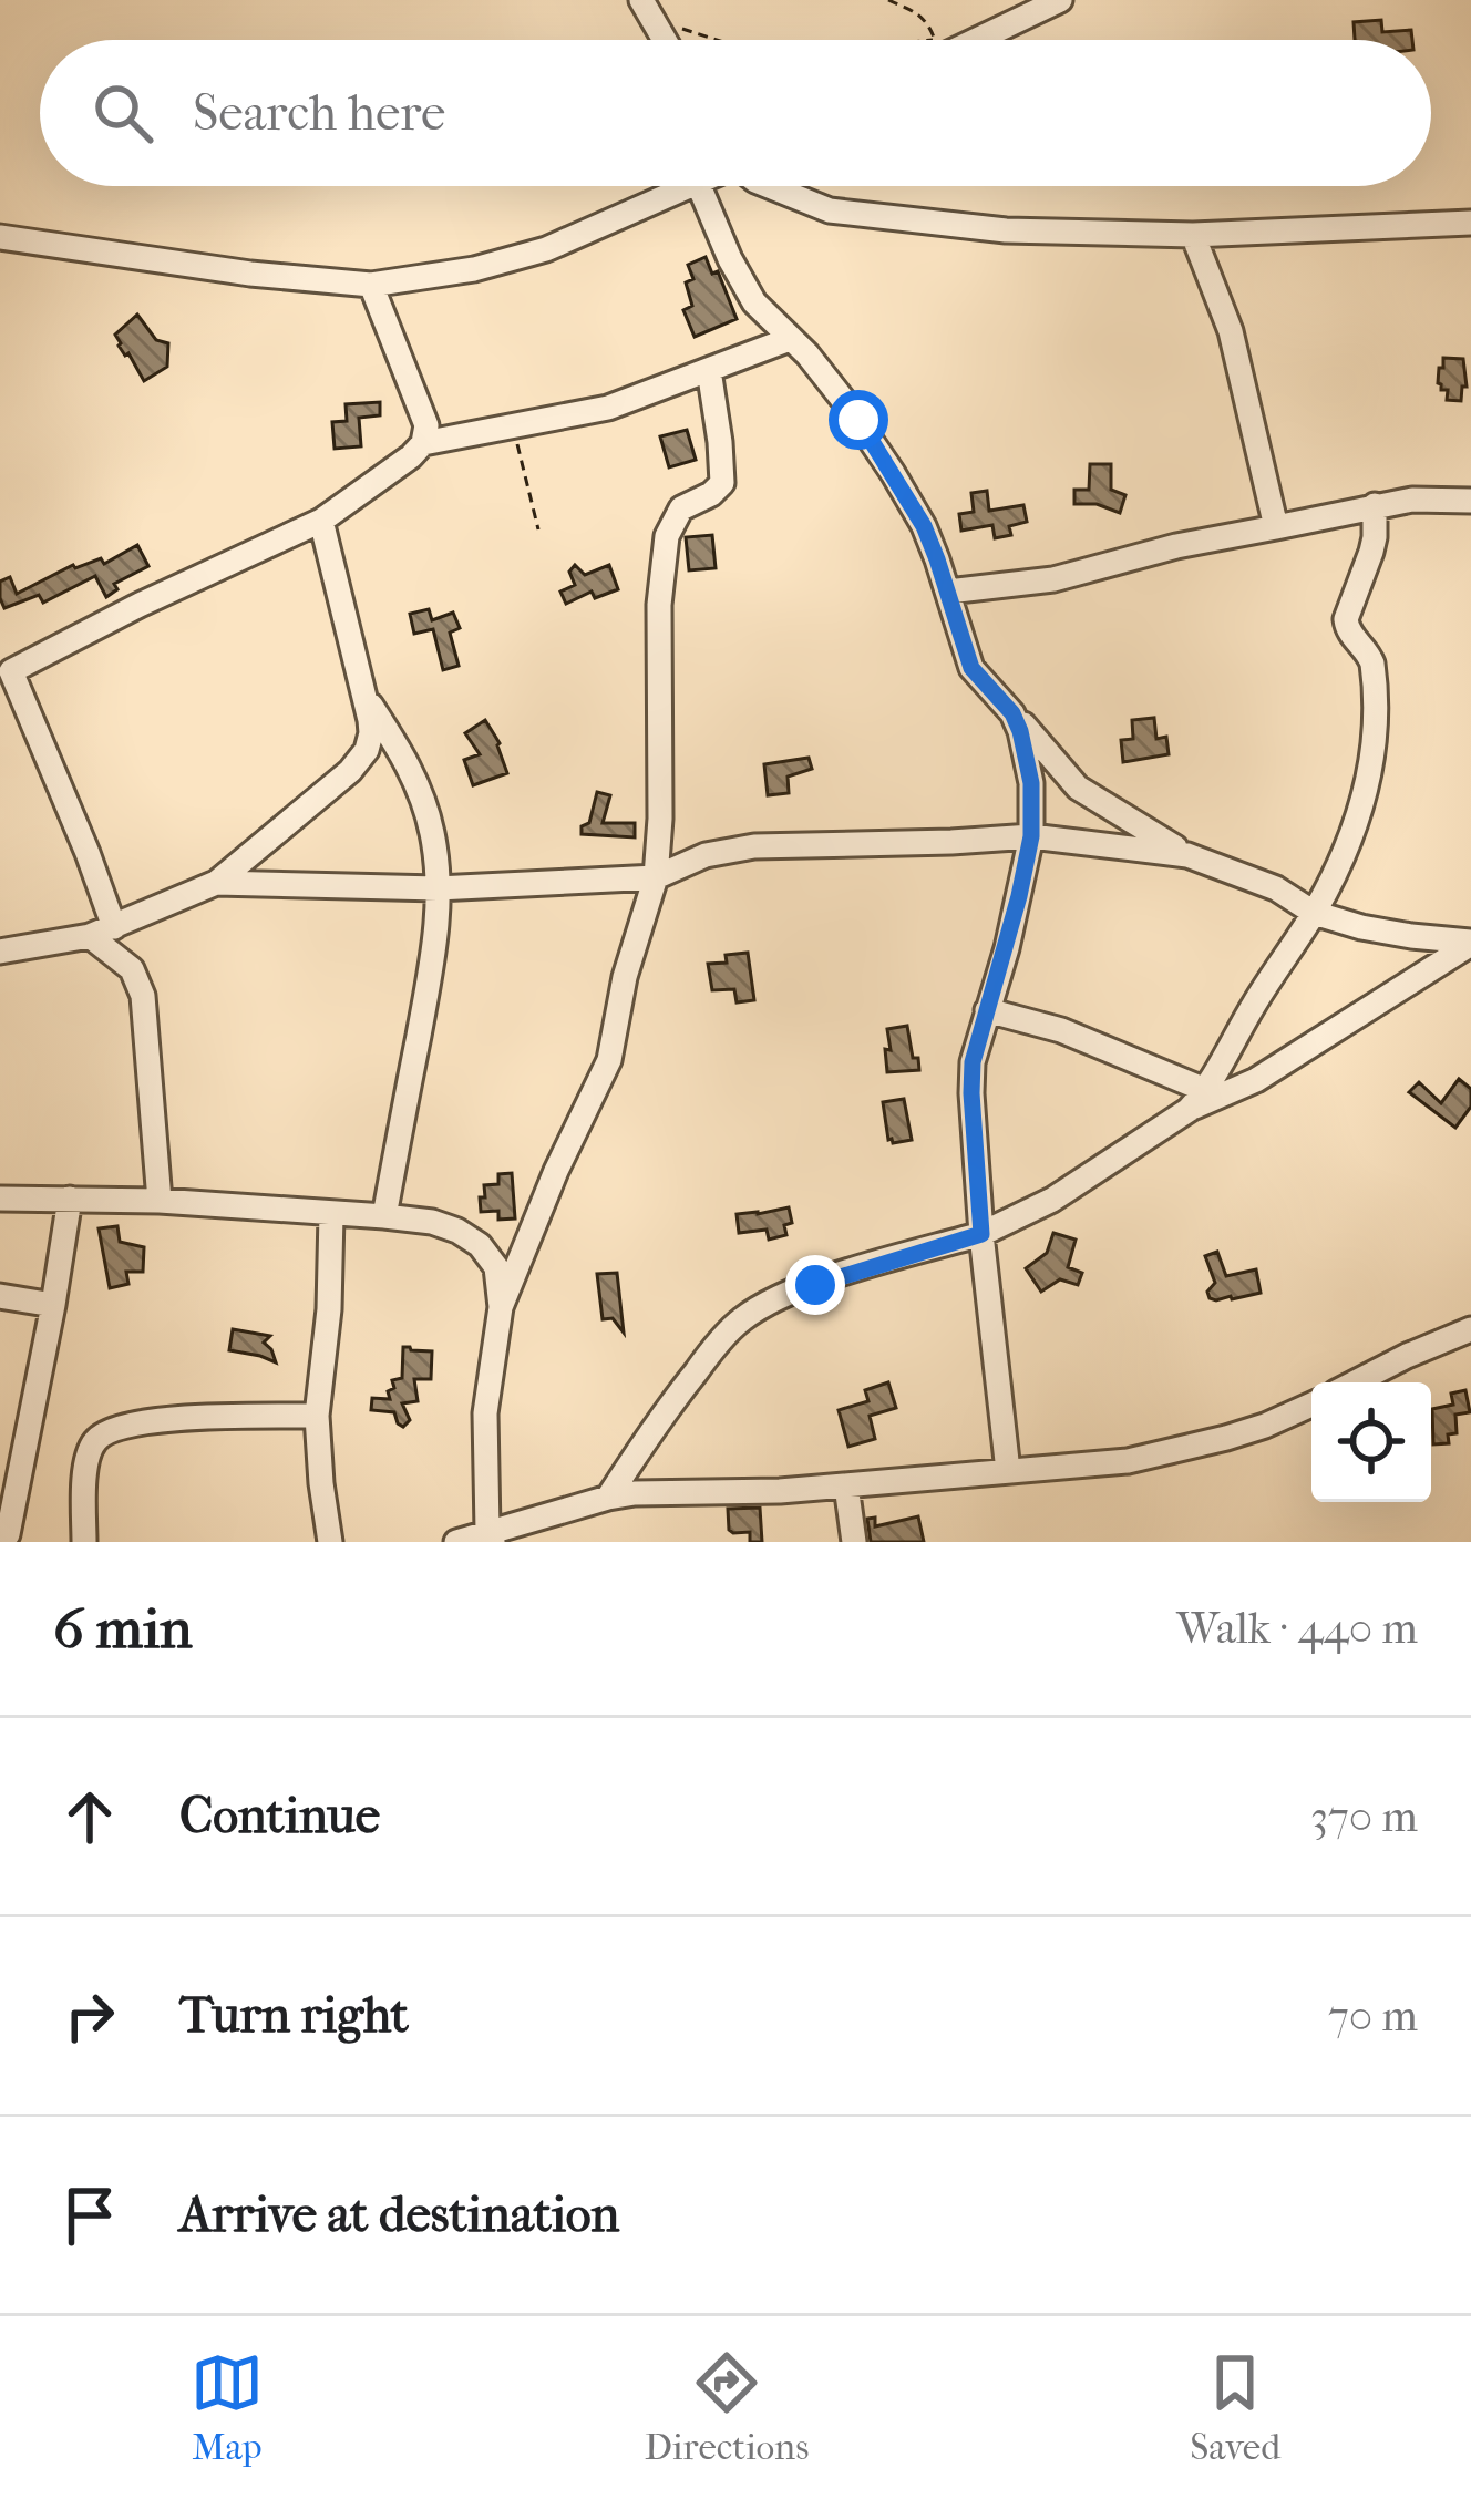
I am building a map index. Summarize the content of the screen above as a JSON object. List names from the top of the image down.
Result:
{
  "page": {
    "search": "Search here",
    "heading": ["6 min", "Walk · 440 m"],
    "list": [
      ["Continue", "370 m"],
      ["Turn right", "70 m"],
      "Arrive at destination"
    ],
    "nav": ["Map", "Directions", "Saved"]
  }
}
